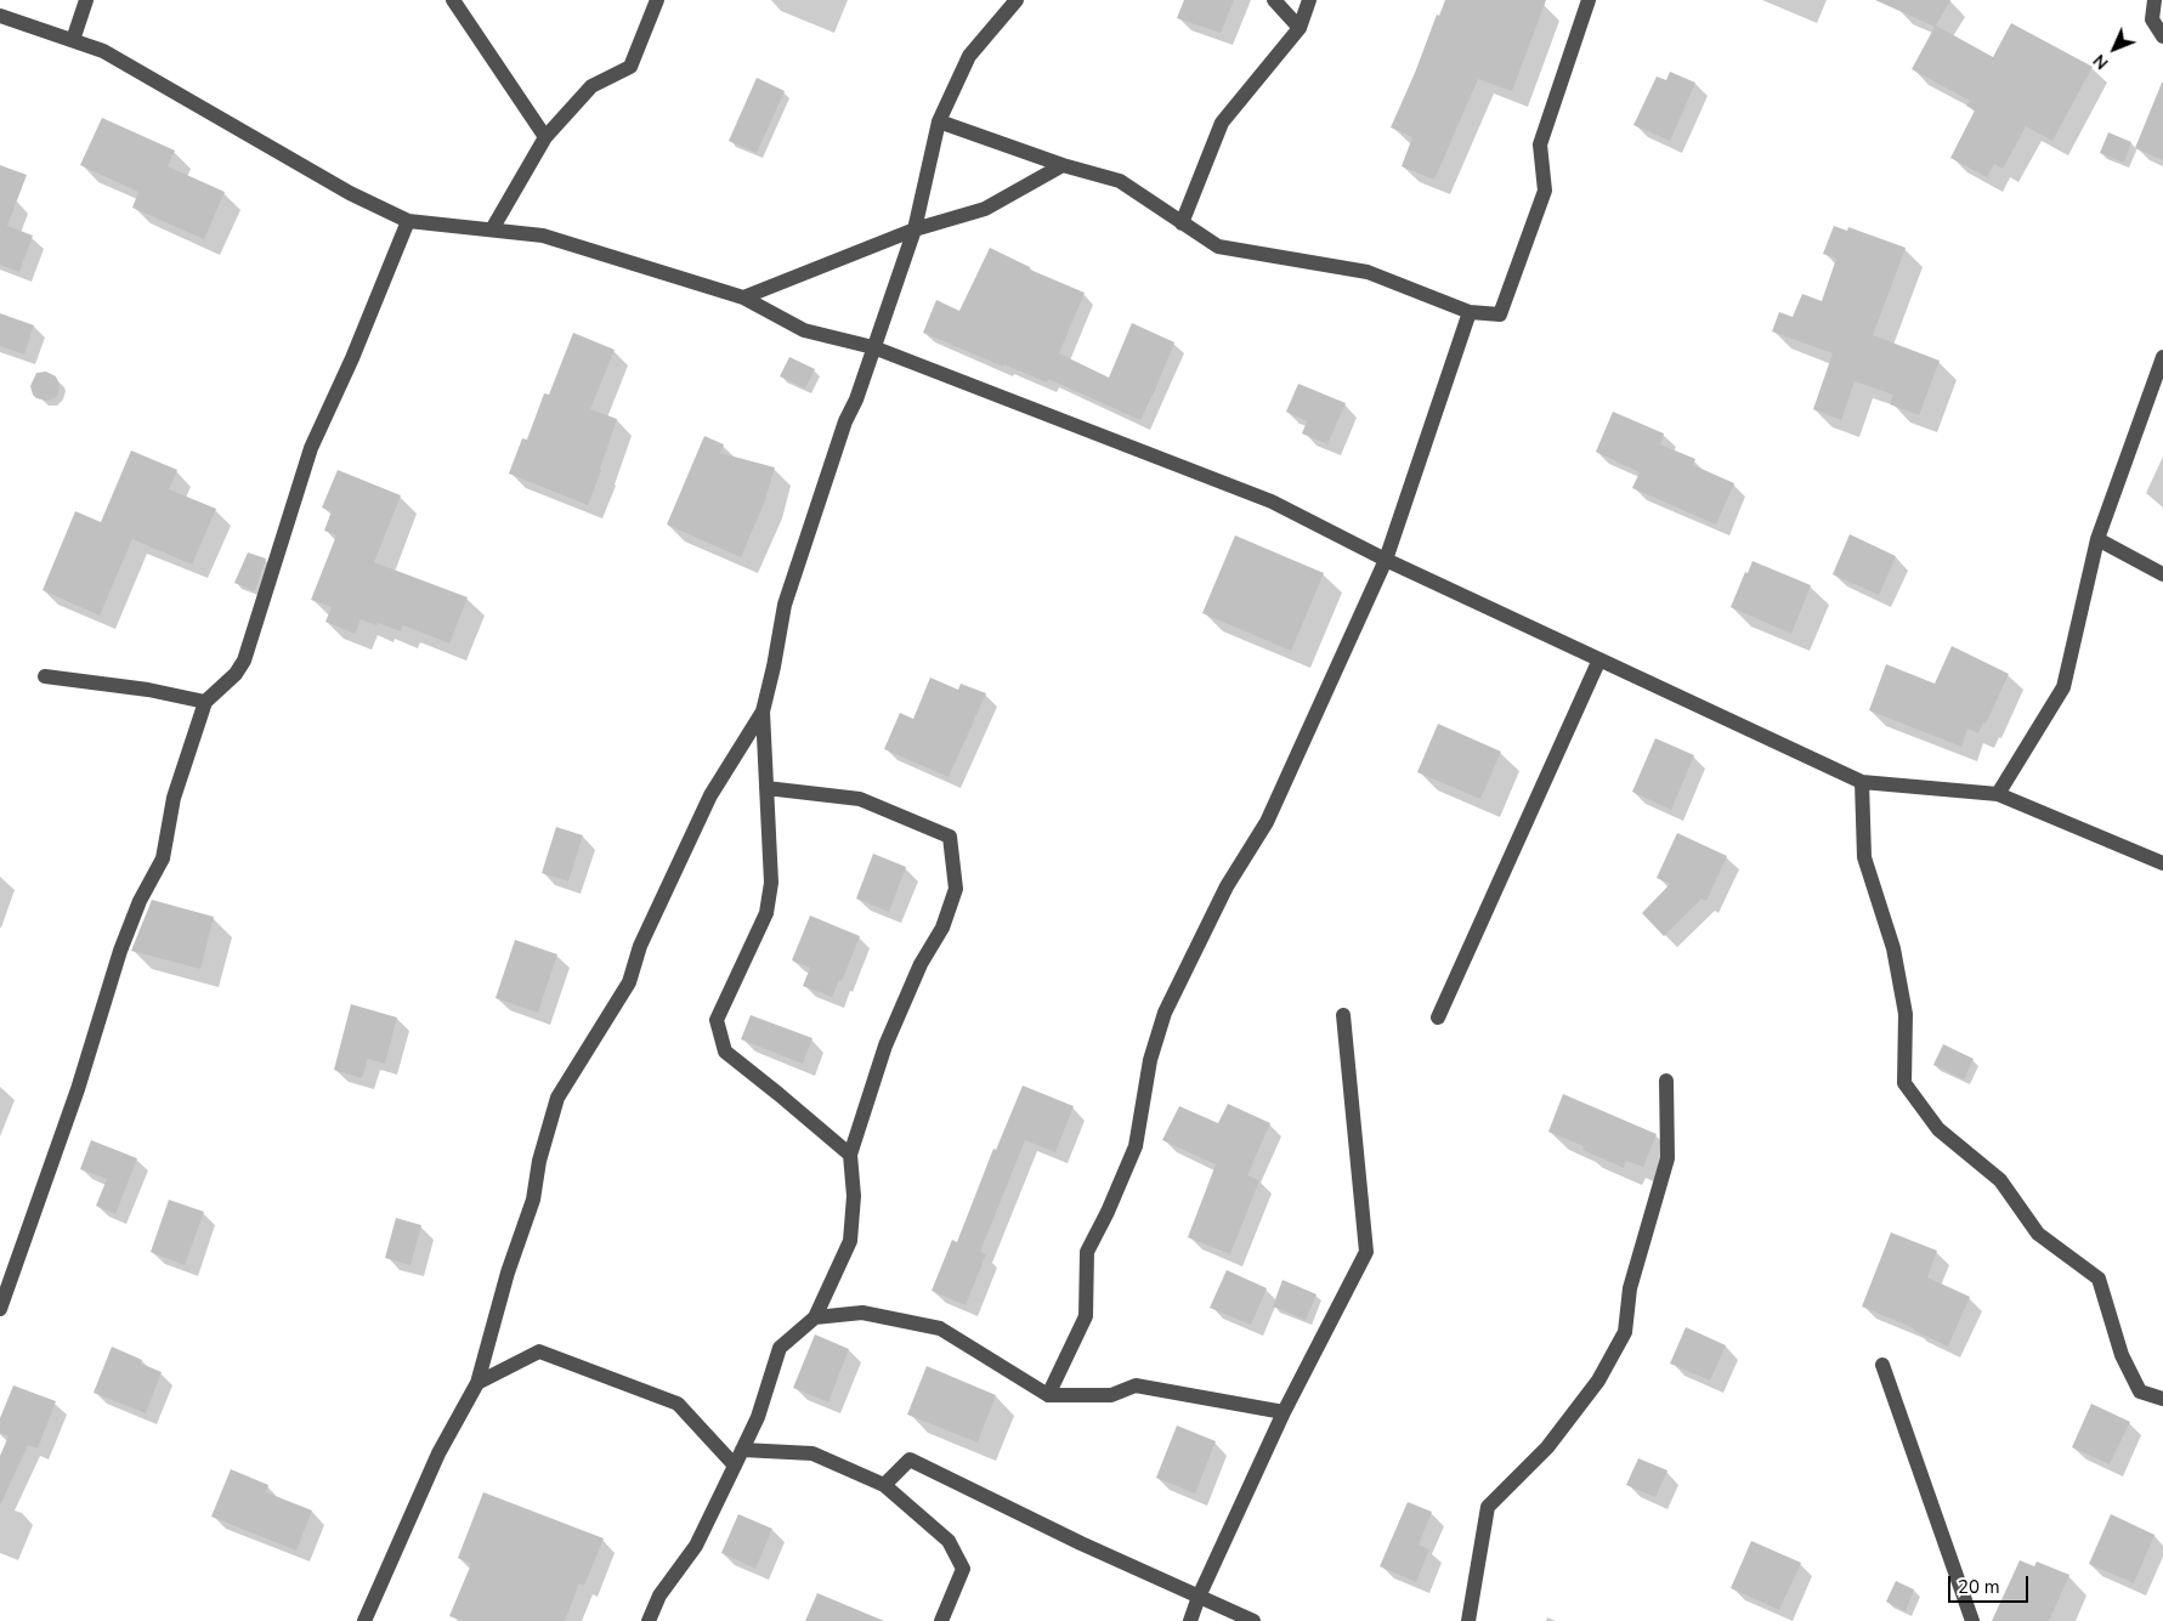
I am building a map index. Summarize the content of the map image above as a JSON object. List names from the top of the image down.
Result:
{
  "scale_bar": "20 m",
  "north": "bottom left"
}
